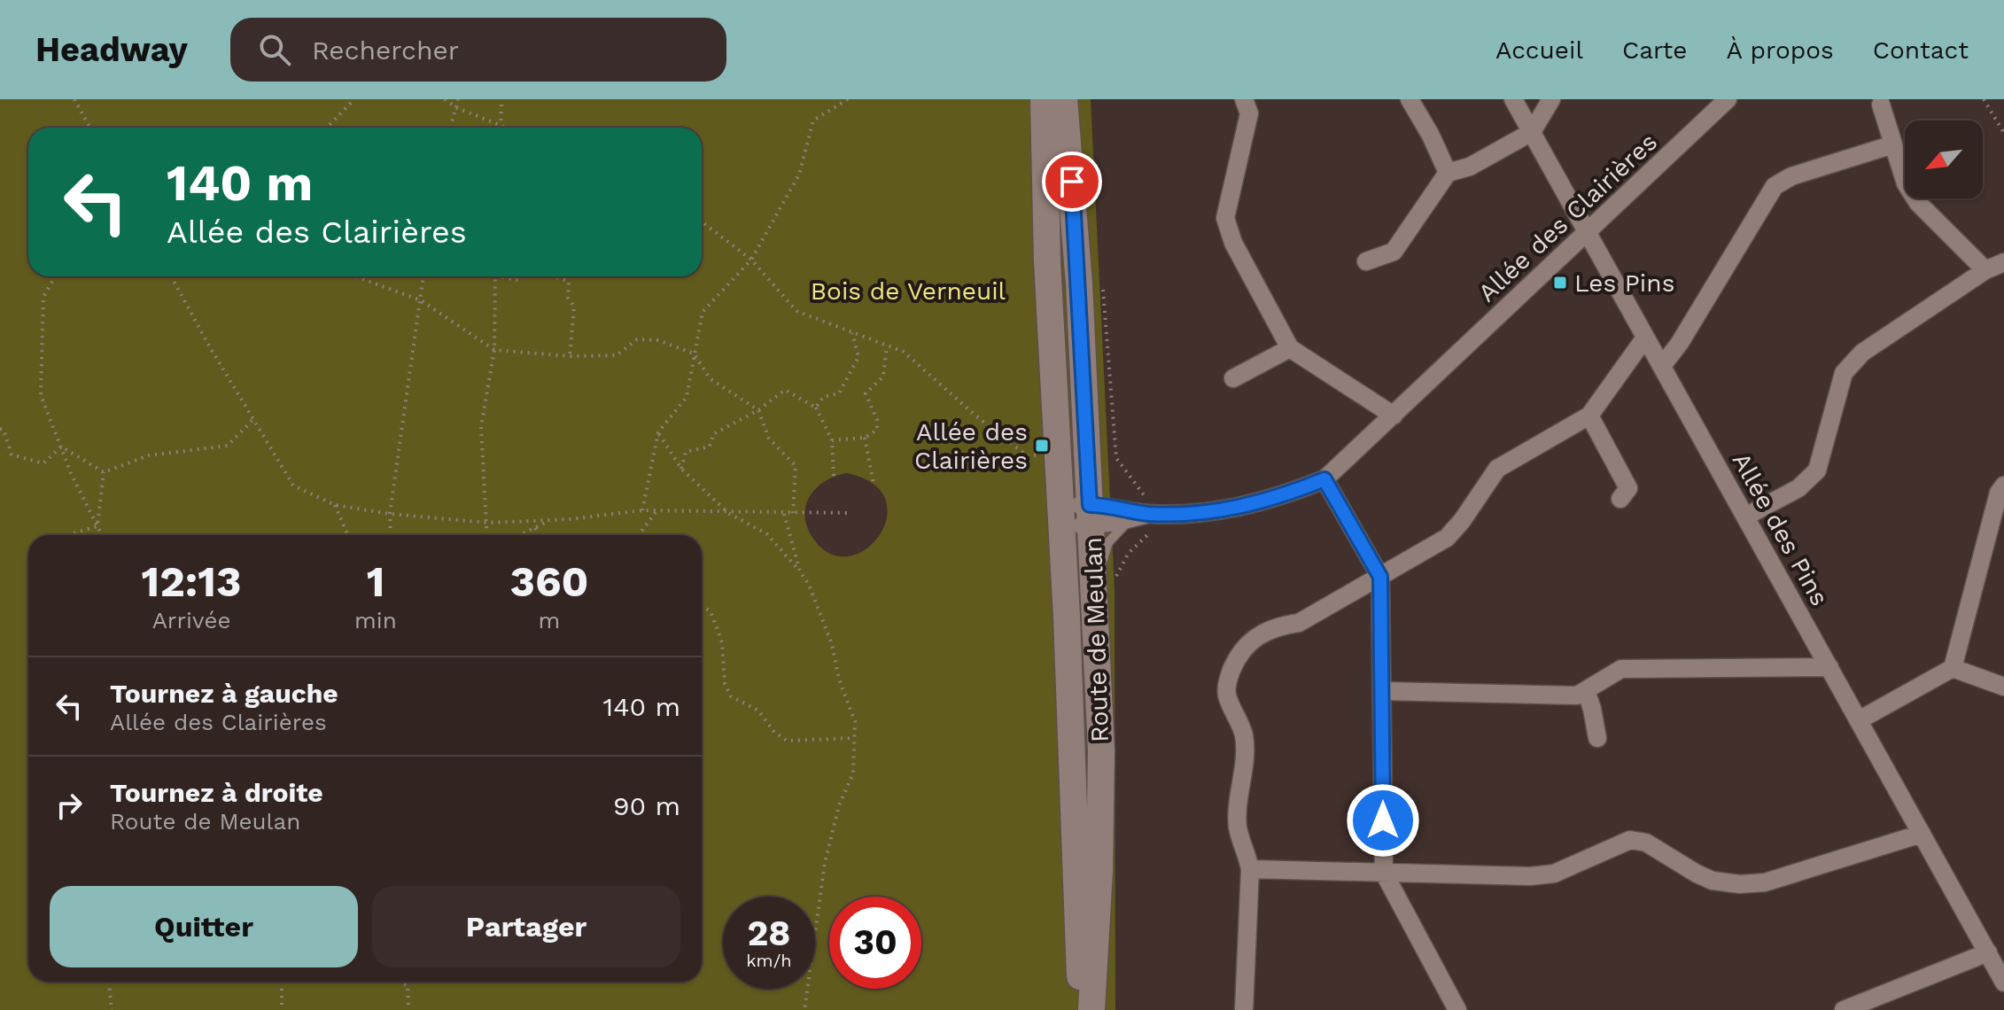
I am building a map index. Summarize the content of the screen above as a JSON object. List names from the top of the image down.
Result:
{
  "streets": {
    "main road": ["Route de Meulan"],
    "street": ["Allée des Clairières", "Allée des Pins"]
  },
  "crossings": [
    ["Allée des Clairières", "Allée des Pins"],
    ["Allée des Clairières", "Route de Meulan"]
  ],
  "parks": ["Bois de Verneuil"],
  "places": {
    "transit": ["Les Pins", "Allée des Clairières"]
  },
  "north": "bottom left",
  "page": {
    "header": "Headway",
    "search": "Rechercher",
    "nav": [
      "Accueil",
      "Carte",
      "À propos",
      "Contact"
    ],
    "turn": ["140 m", "Allée des Clairières"],
    "eta": [
      "12:13",
      "Arrivée",
      "1",
      "min",
      "360",
      "m"
    ],
    "list": [
      {
        "name": "Tournez à gauche",
        "note": "Allée des Clairières",
        "value": "140 m"
      },
      {
        "name": "Tournez à droite",
        "note": "Route de Meulan",
        "value": "90 m"
      }
    ],
    "buttons": ["Quitter", "Partager"],
    "speed": "28 km/h",
    "limit": "30"
  }
}
